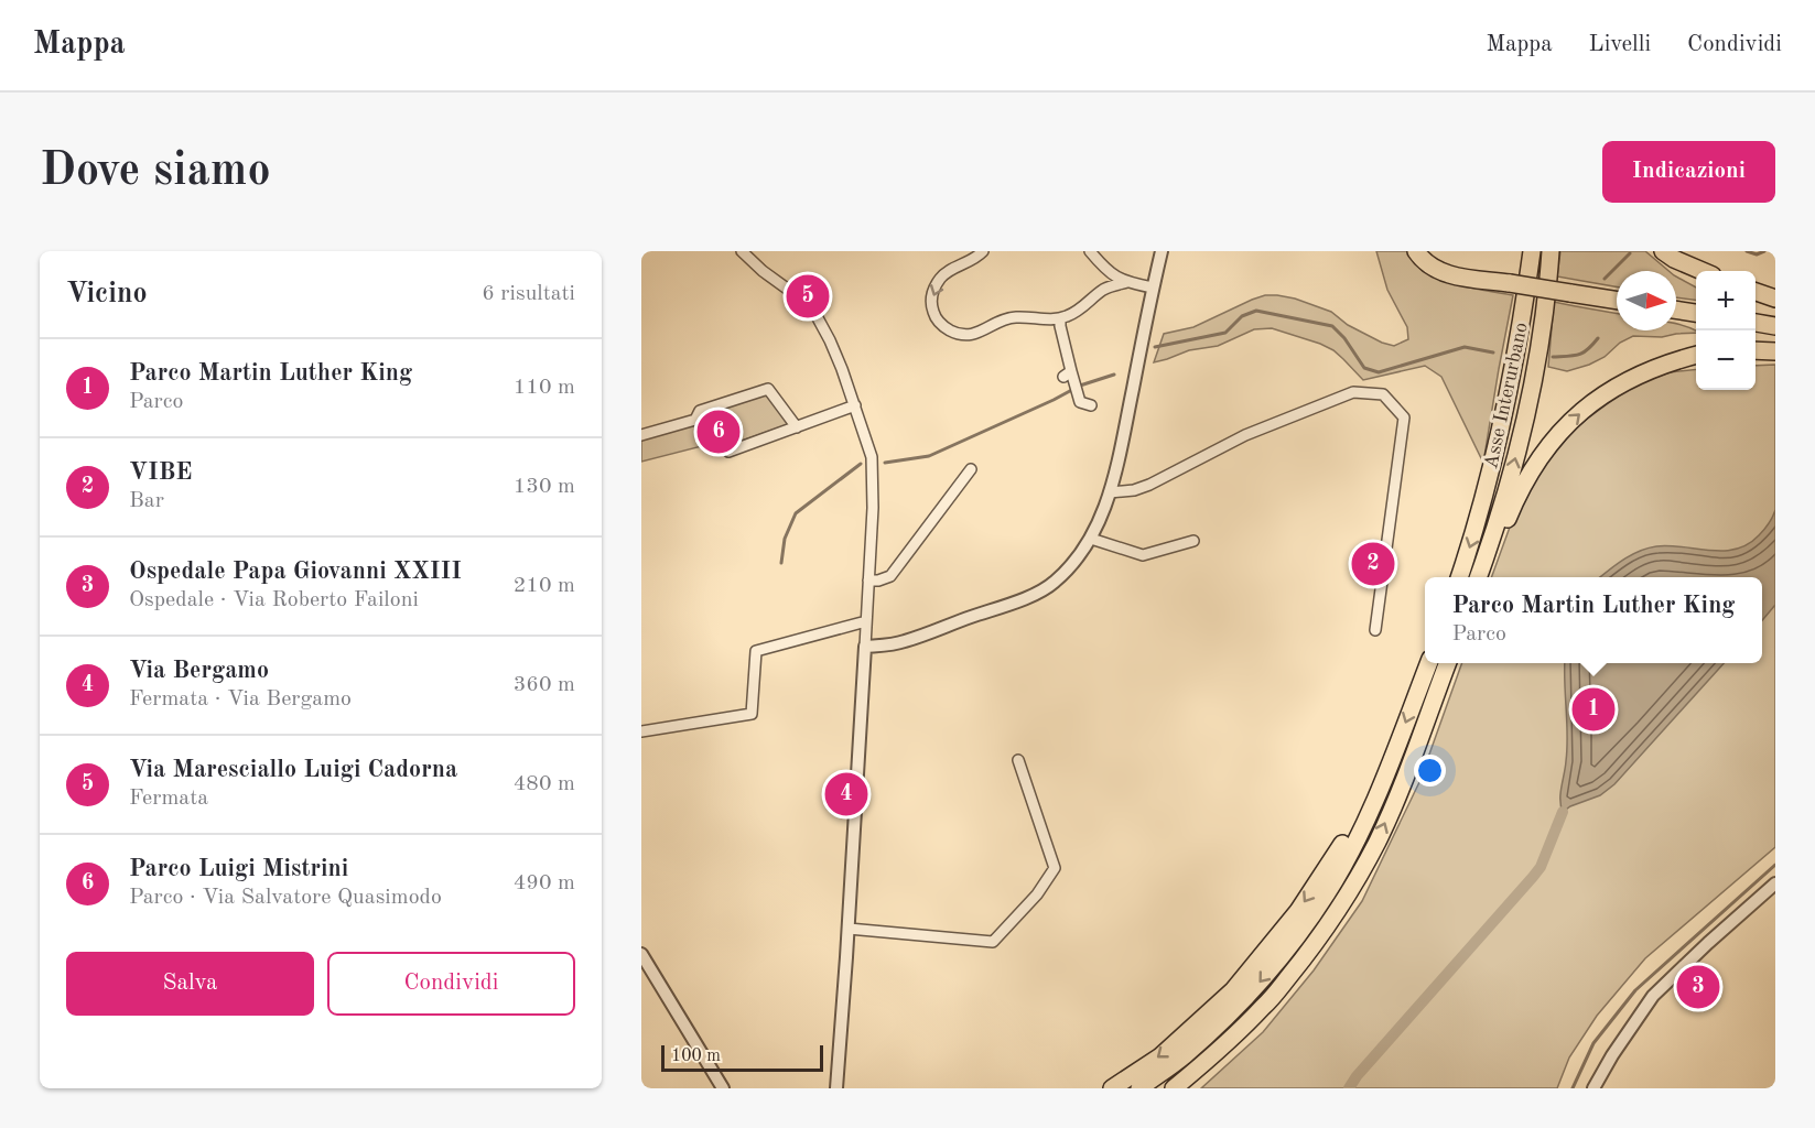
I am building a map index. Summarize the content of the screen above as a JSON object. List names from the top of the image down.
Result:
{
  "streets": {
    "highway": ["Asse Interurbano"]
  },
  "scale_bar": "100 m",
  "north": "right",
  "page": {
    "header": "Mappa",
    "nav": ["Mappa", "Livelli", "Condividi"],
    "buttons": [
      "Indicazioni",
      ["Salva", "Condividi"]
    ],
    "title": "Dove siamo",
    "heading": ["Vicino", "6 risultati"],
    "map_buttons": ["+", "−"],
    "pins": [
      "5",
      "6",
      "2",
      "1",
      "4",
      "3"
    ],
    "list": [
      {
        "mark": "1",
        "name": "Parco Martin Luther King",
        "note": "Parco",
        "value": "110 m"
      },
      {
        "mark": "2",
        "name": "VIBE",
        "note": "Bar",
        "value": "130 m"
      },
      {
        "mark": "3",
        "name": "Ospedale Papa Giovanni XXIII",
        "note": "Ospedale · Via Roberto Failoni",
        "value": "210 m"
      },
      {
        "mark": "4",
        "name": "Via Bergamo",
        "note": "Fermata · Via Bergamo",
        "value": "360 m"
      },
      {
        "mark": "5",
        "name": "Via Maresciallo Luigi Cadorna",
        "note": "Fermata",
        "value": "480 m"
      },
      {
        "mark": "6",
        "name": "Parco Luigi Mistrini",
        "note": "Parco · Via Salvatore Quasimodo",
        "value": "490 m"
      }
    ],
    "popup": ["Parco Martin Luther King", "Parco"],
    "scale": "100 m"
  }
}
